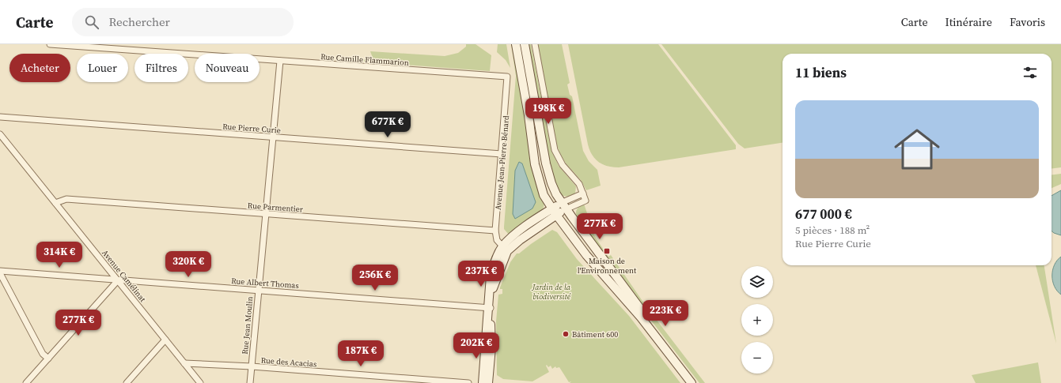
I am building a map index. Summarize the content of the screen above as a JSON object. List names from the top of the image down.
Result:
{
  "streets": {
    "street": [
      "Rue Camille Flammarion",
      "Rue Pierre Curie",
      "Avenue Jean-Pierre Bénard",
      "Rue Parmentier",
      "Avenue Camélinat",
      "Rue Albert Thomas",
      "Rue Jean Moulin",
      "Rue des Acacias"
    ]
  },
  "crossings": [
    ["Rue Camille Flammarion", "Avenue Jean-Pierre Bénard"],
    ["Rue Camille Flammarion", "Rue Jean Moulin"],
    ["Rue Pierre Curie", "Avenue Jean-Pierre Bénard"],
    ["Rue Pierre Curie", "Rue Jean Moulin"],
    ["Avenue Jean-Pierre Bénard", "Rue Parmentier"],
    ["Rue Parmentier", "Avenue Camélinat"],
    ["Rue Parmentier", "Rue Jean Moulin"],
    ["Avenue Camélinat", "Rue Albert Thomas"],
    ["Avenue Camélinat", "Rue des Acacias"],
    ["Rue Albert Thomas", "Rue Jean Moulin"],
    ["Rue Jean Moulin", "Rue des Acacias"]
  ],
  "parks": ["Jardin de la biodiversité"],
  "places": {
    "transit": ["Maison de l'Environnement"],
    "other": ["Bâtiment 600"]
  },
  "page": {
    "header": "Carte",
    "search": "Rechercher",
    "nav": ["Carte", "Itinéraire", "Favoris"],
    "chip": [
      "Acheter",
      "Louer",
      "Filtres",
      "Nouveau"
    ],
    "heading": "11 biens",
    "list": [
      {
        "name": "677 000 €",
        "note": "5 pièces · 188 m² · Rue Pierre Curie"
      }
    ],
    "price": [
      "198K €",
      "677K €",
      "277K €",
      "314K €",
      "320K €",
      "237K €",
      "256K €",
      "223K €",
      "277K €",
      "202K €",
      "187K €"
    ],
    "map_buttons": ["+", "−"]
  }
}
